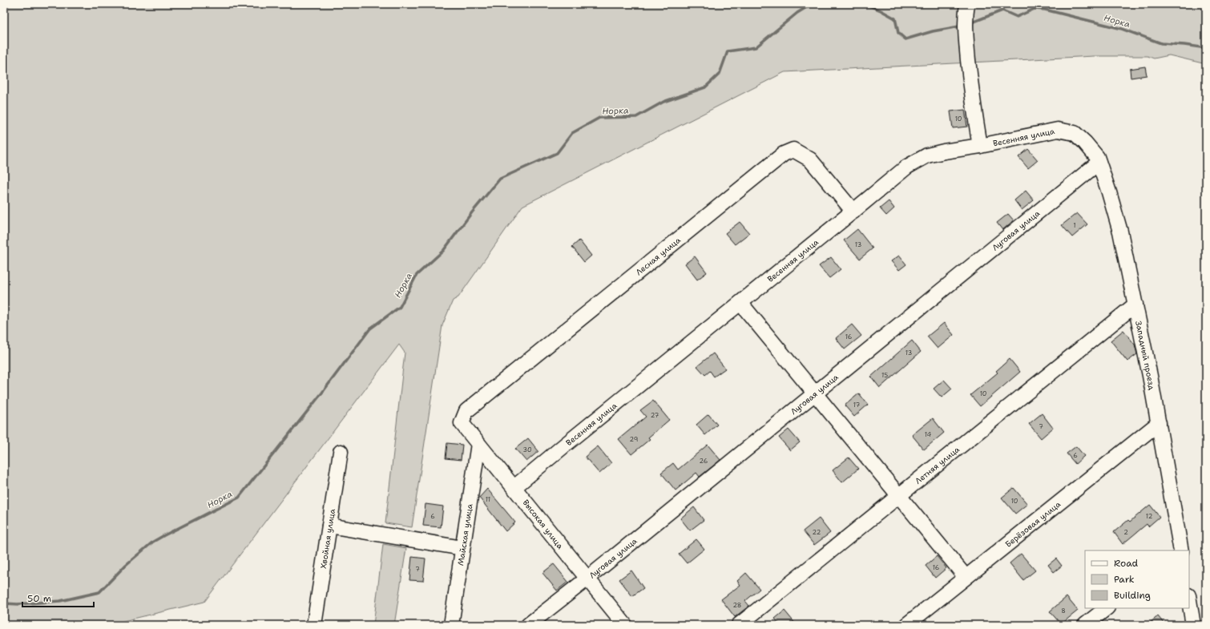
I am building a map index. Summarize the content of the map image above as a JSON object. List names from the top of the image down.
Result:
{
  "streets": {
    "street": [
      "Весенняя улица",
      "Луговая улица",
      "Лесная улица",
      "Западный проезд",
      "Летняя улица",
      "Высокая улица",
      "Берёзовая улица",
      "Майская улица",
      "Хвойная улица"
    ]
  },
  "crossings": [
    ["Весенняя улица", "Луговая улица"],
    ["Весенняя улица", "Лесная улица"],
    ["Весенняя улица", "Западный проезд"],
    ["Весенняя улица", "Высокая улица"],
    ["Луговая улица", "Западный проезд"],
    ["Луговая улица", "Высокая улица"],
    ["Лесная улица", "Высокая улица"],
    ["Западный проезд", "Летняя улица"],
    ["Западный проезд", "Берёзовая улица"],
    ["Высокая улица", "Майская улица"]
  ],
  "water": ["Норка"],
  "house_numbers": [
    "10",
    "1",
    "13",
    "16",
    "13",
    "15",
    "10",
    "17",
    "27",
    "7",
    "14",
    "29",
    "30",
    "6",
    "26",
    "11",
    "10",
    "6",
    "12",
    "22",
    "2",
    "16",
    "7",
    "28",
    "8"
  ],
  "legend": ["Road", "Park", "Building"],
  "scale_bar": "50 m"
}
